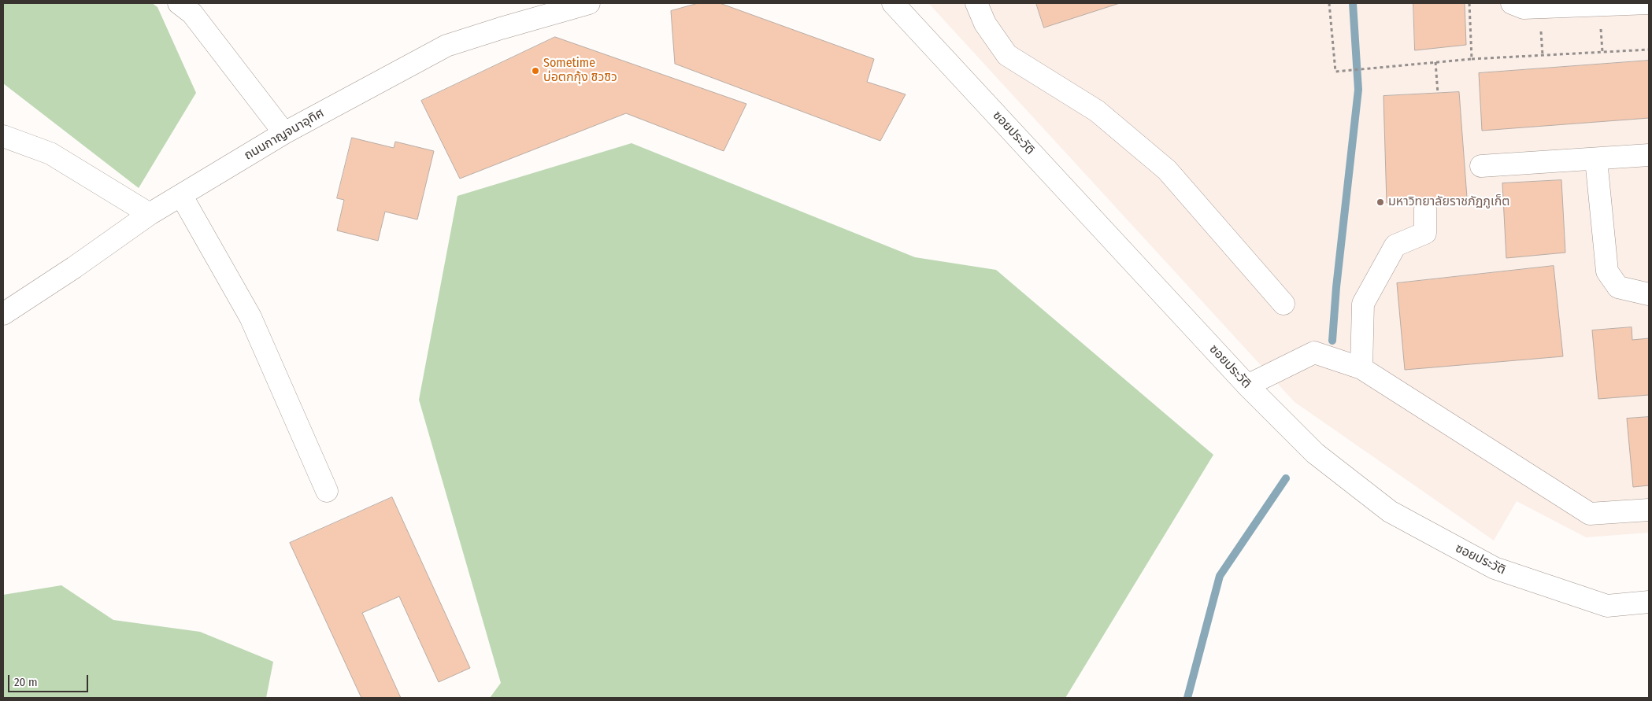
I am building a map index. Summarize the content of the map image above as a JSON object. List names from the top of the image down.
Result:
{
  "streets": {
    "street": ["ซอยประวัติ", "ถนนกาญจนาอุทิศ"]
  },
  "places": ["Sometime บ่อตกกุ้ง ชิวชิว", "มหาวิทยาลัยราชภัฏภูเก็ต"],
  "scale_bar": "20 m"
}
